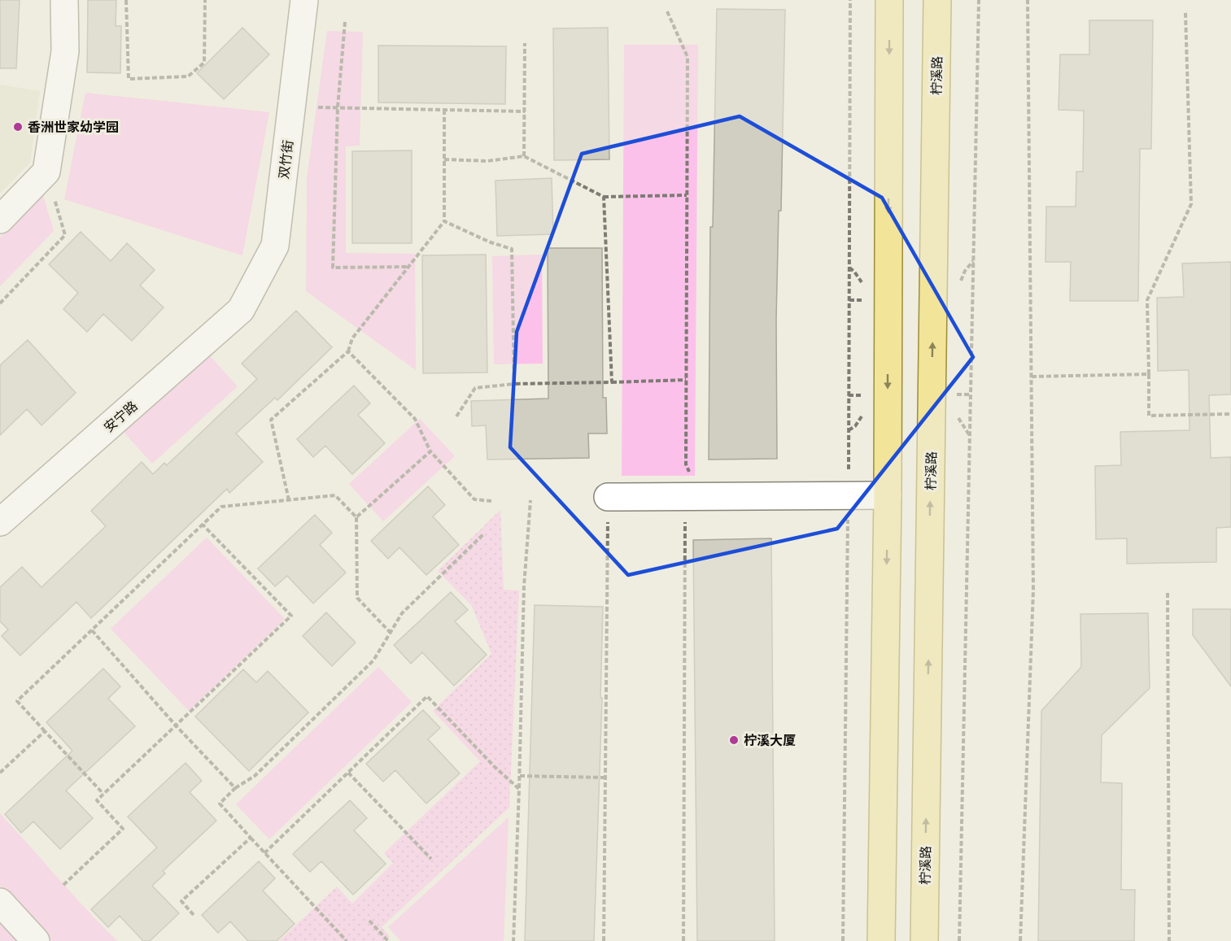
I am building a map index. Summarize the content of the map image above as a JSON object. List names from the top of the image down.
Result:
{
  "streets": {
    "main road": ["柠溪路"],
    "street": ["双竹街", "安宁路"]
  },
  "crossings": [
    ["双竹街", "安宁路"]
  ],
  "places": ["香洲世家幼学园", "柠溪大厦"]
}
